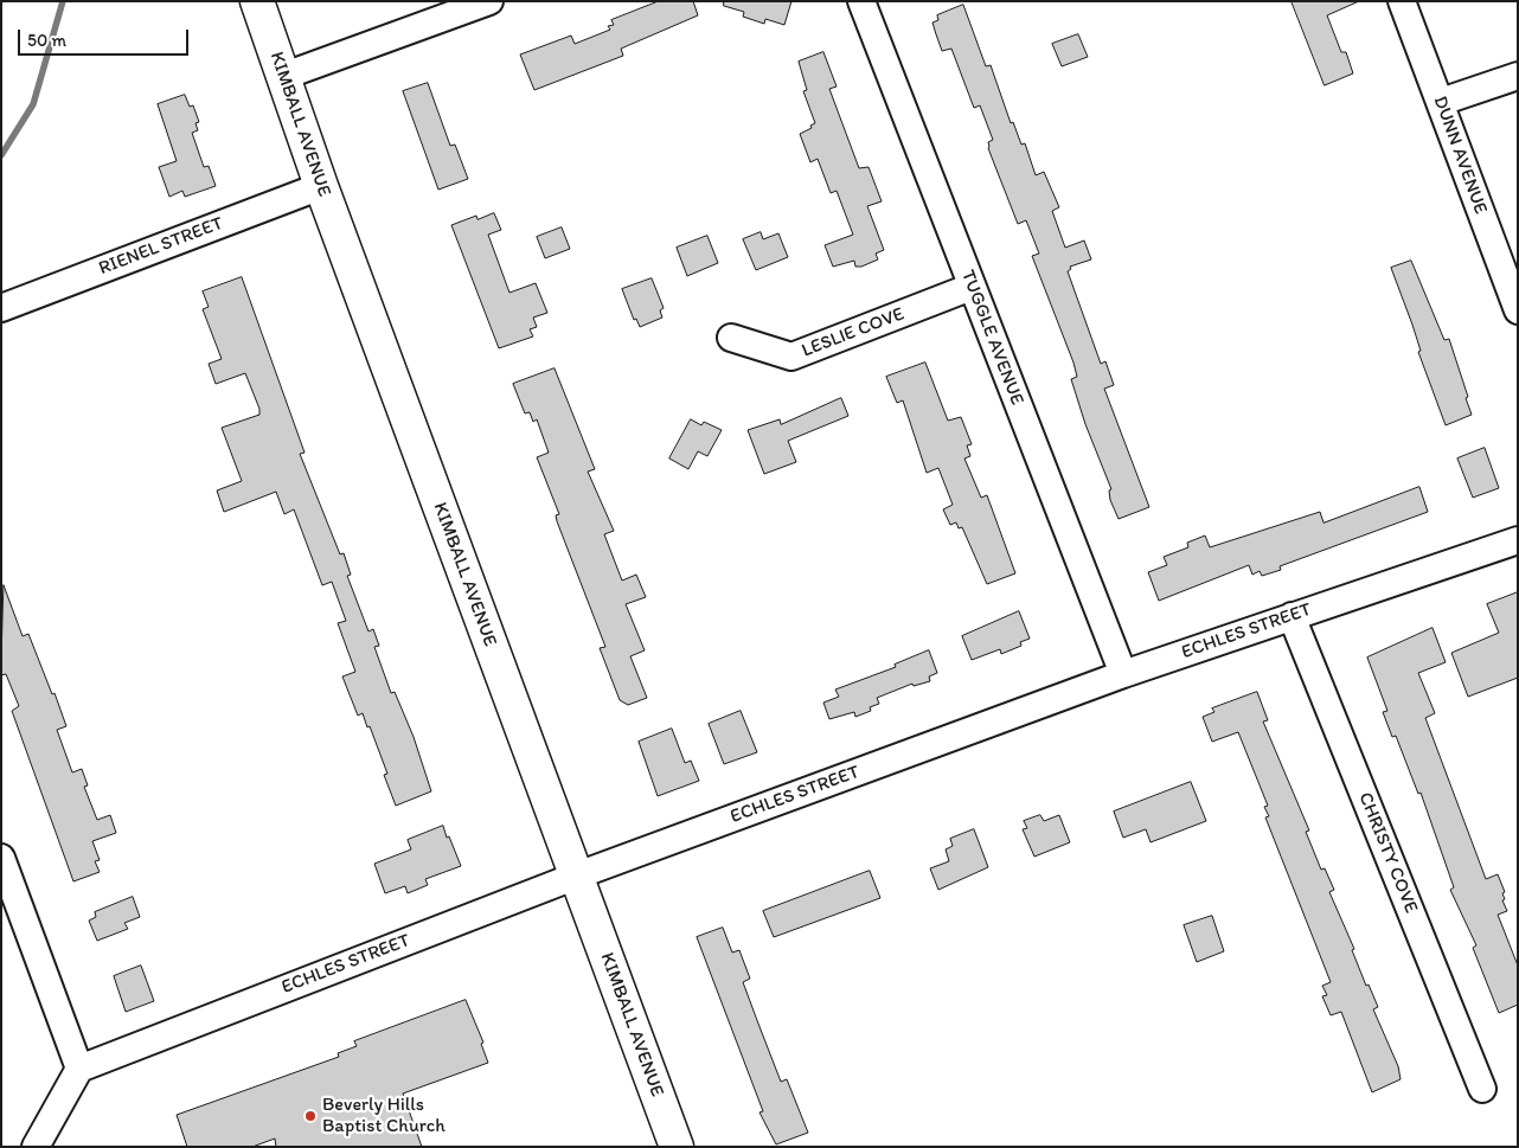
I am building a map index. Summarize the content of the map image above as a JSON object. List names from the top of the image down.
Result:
{
  "streets": {
    "main road": ["KIMBALL AVENUE"],
    "street": [
      "DUNN AVENUE",
      "RIENEL STREET",
      "LESLIE COVE",
      "TUGGLE AVENUE",
      "ECHLES STREET",
      "CHRISTY COVE"
    ]
  },
  "crossings": [
    ["KIMBALL AVENUE", "RIENEL STREET"],
    ["KIMBALL AVENUE", "ECHLES STREET"],
    ["LESLIE COVE", "TUGGLE AVENUE"],
    ["TUGGLE AVENUE", "ECHLES STREET"],
    ["ECHLES STREET", "CHRISTY COVE"]
  ],
  "places": ["Beverly Hills Baptist Church"],
  "scale_bar": "50 m"
}
